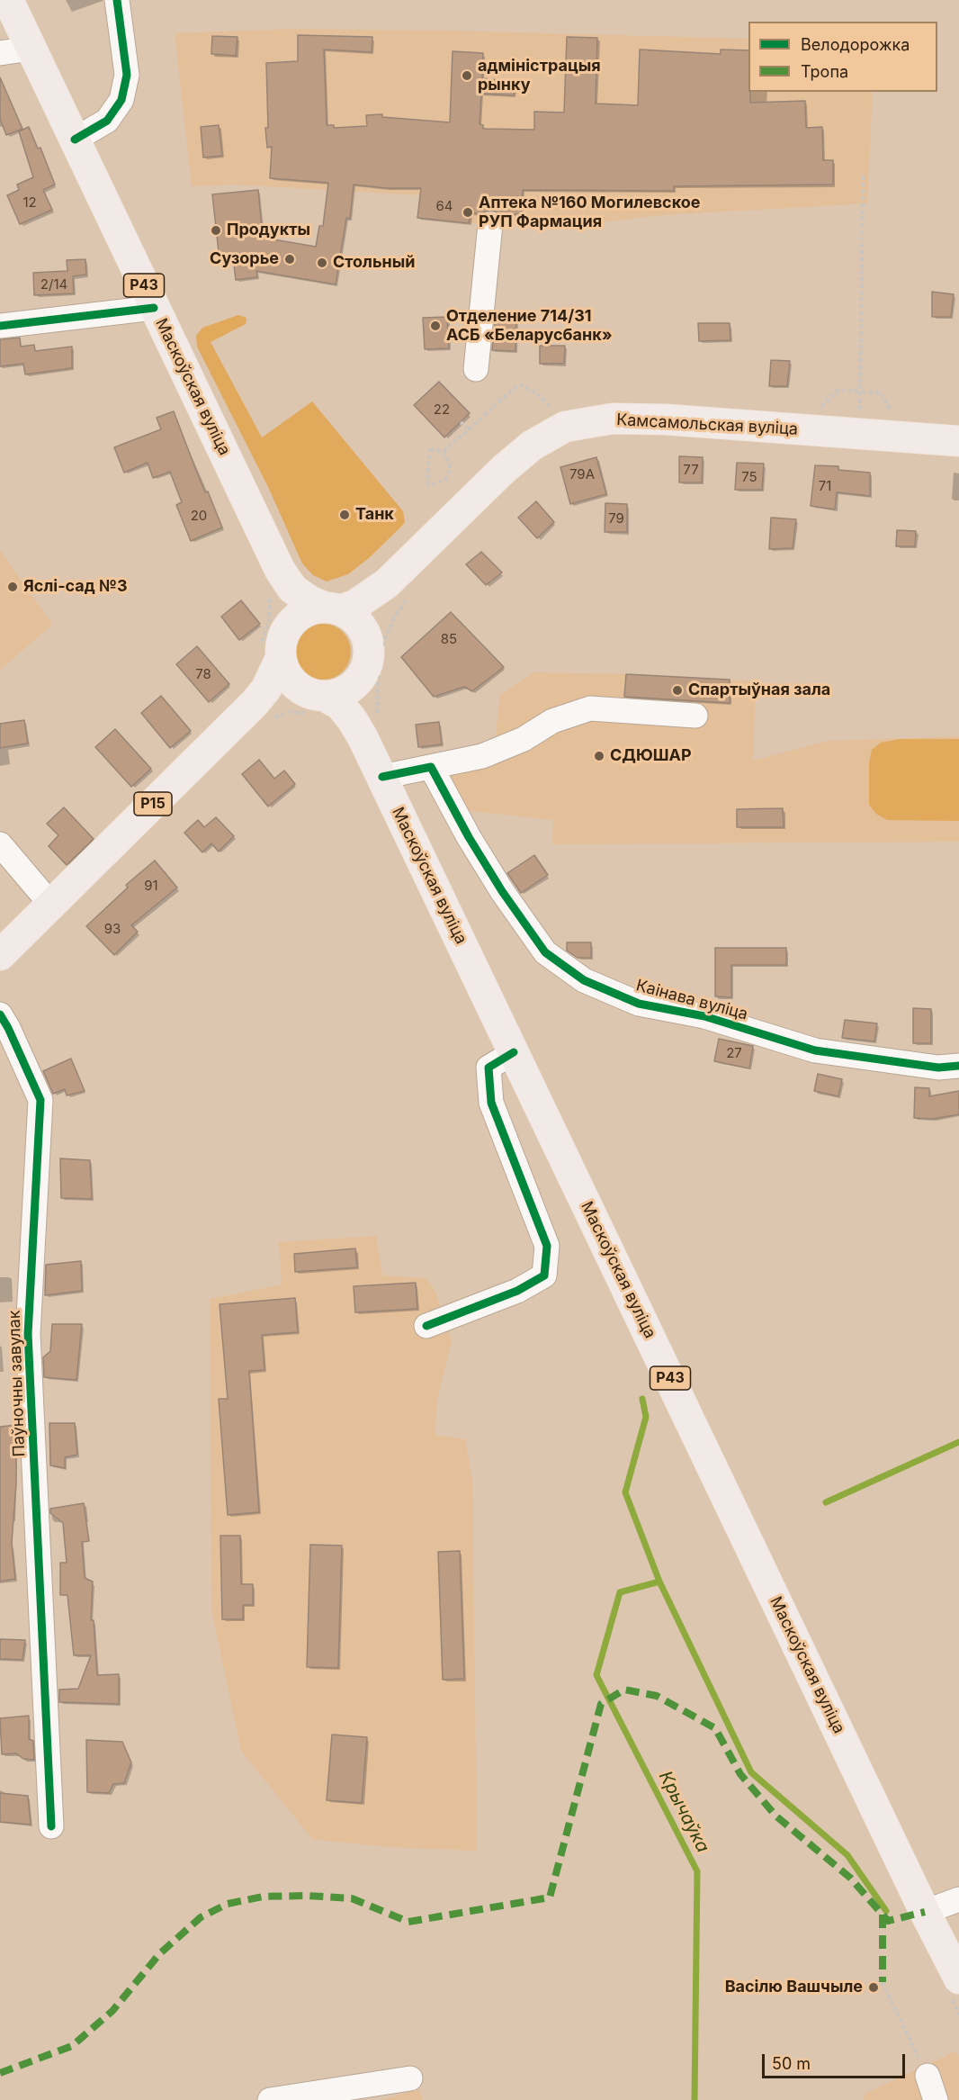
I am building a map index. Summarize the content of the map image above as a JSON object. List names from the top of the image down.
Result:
{
  "streets": {
    "main road": [
      "Р43",
      "Маскоўская вуліца",
      "Камсамольская вуліца",
      "Р15"
    ],
    "street": ["Каінава вуліца", "Паўночны завулак"]
  },
  "crossings": [
    ["Р43", "Маскоўская вуліца"],
    ["Р43", "Камсамольская вуліца"],
    ["Р43", "Р15"],
    ["Маскоўская вуліца", "Камсамольская вуліца"],
    ["Маскоўская вуліца", "Р15"],
    ["Камсамольская вуліца", "Р15"]
  ],
  "water": ["Крычаўка"],
  "places": [
    "адміністрацыя рынку",
    "Аптека №160 Могилевское РУП Фармация",
    "Продукты",
    "Сузорье",
    "Стольный",
    "Отделение 714/31 АСБ «Беларусбанк»",
    "Танк",
    "Яслі-сад №3",
    "Спартыўная зала",
    "СДЮШАР",
    "Васілю Вашчыле"
  ],
  "house_numbers": [
    "12",
    "64",
    "2/14",
    "22",
    "77",
    "79А",
    "75",
    "71",
    "20",
    "79",
    "85",
    "78",
    "91",
    "93",
    "27"
  ],
  "legend": ["Велодорожка", "Тропа"],
  "scale_bar": "50 m"
}
